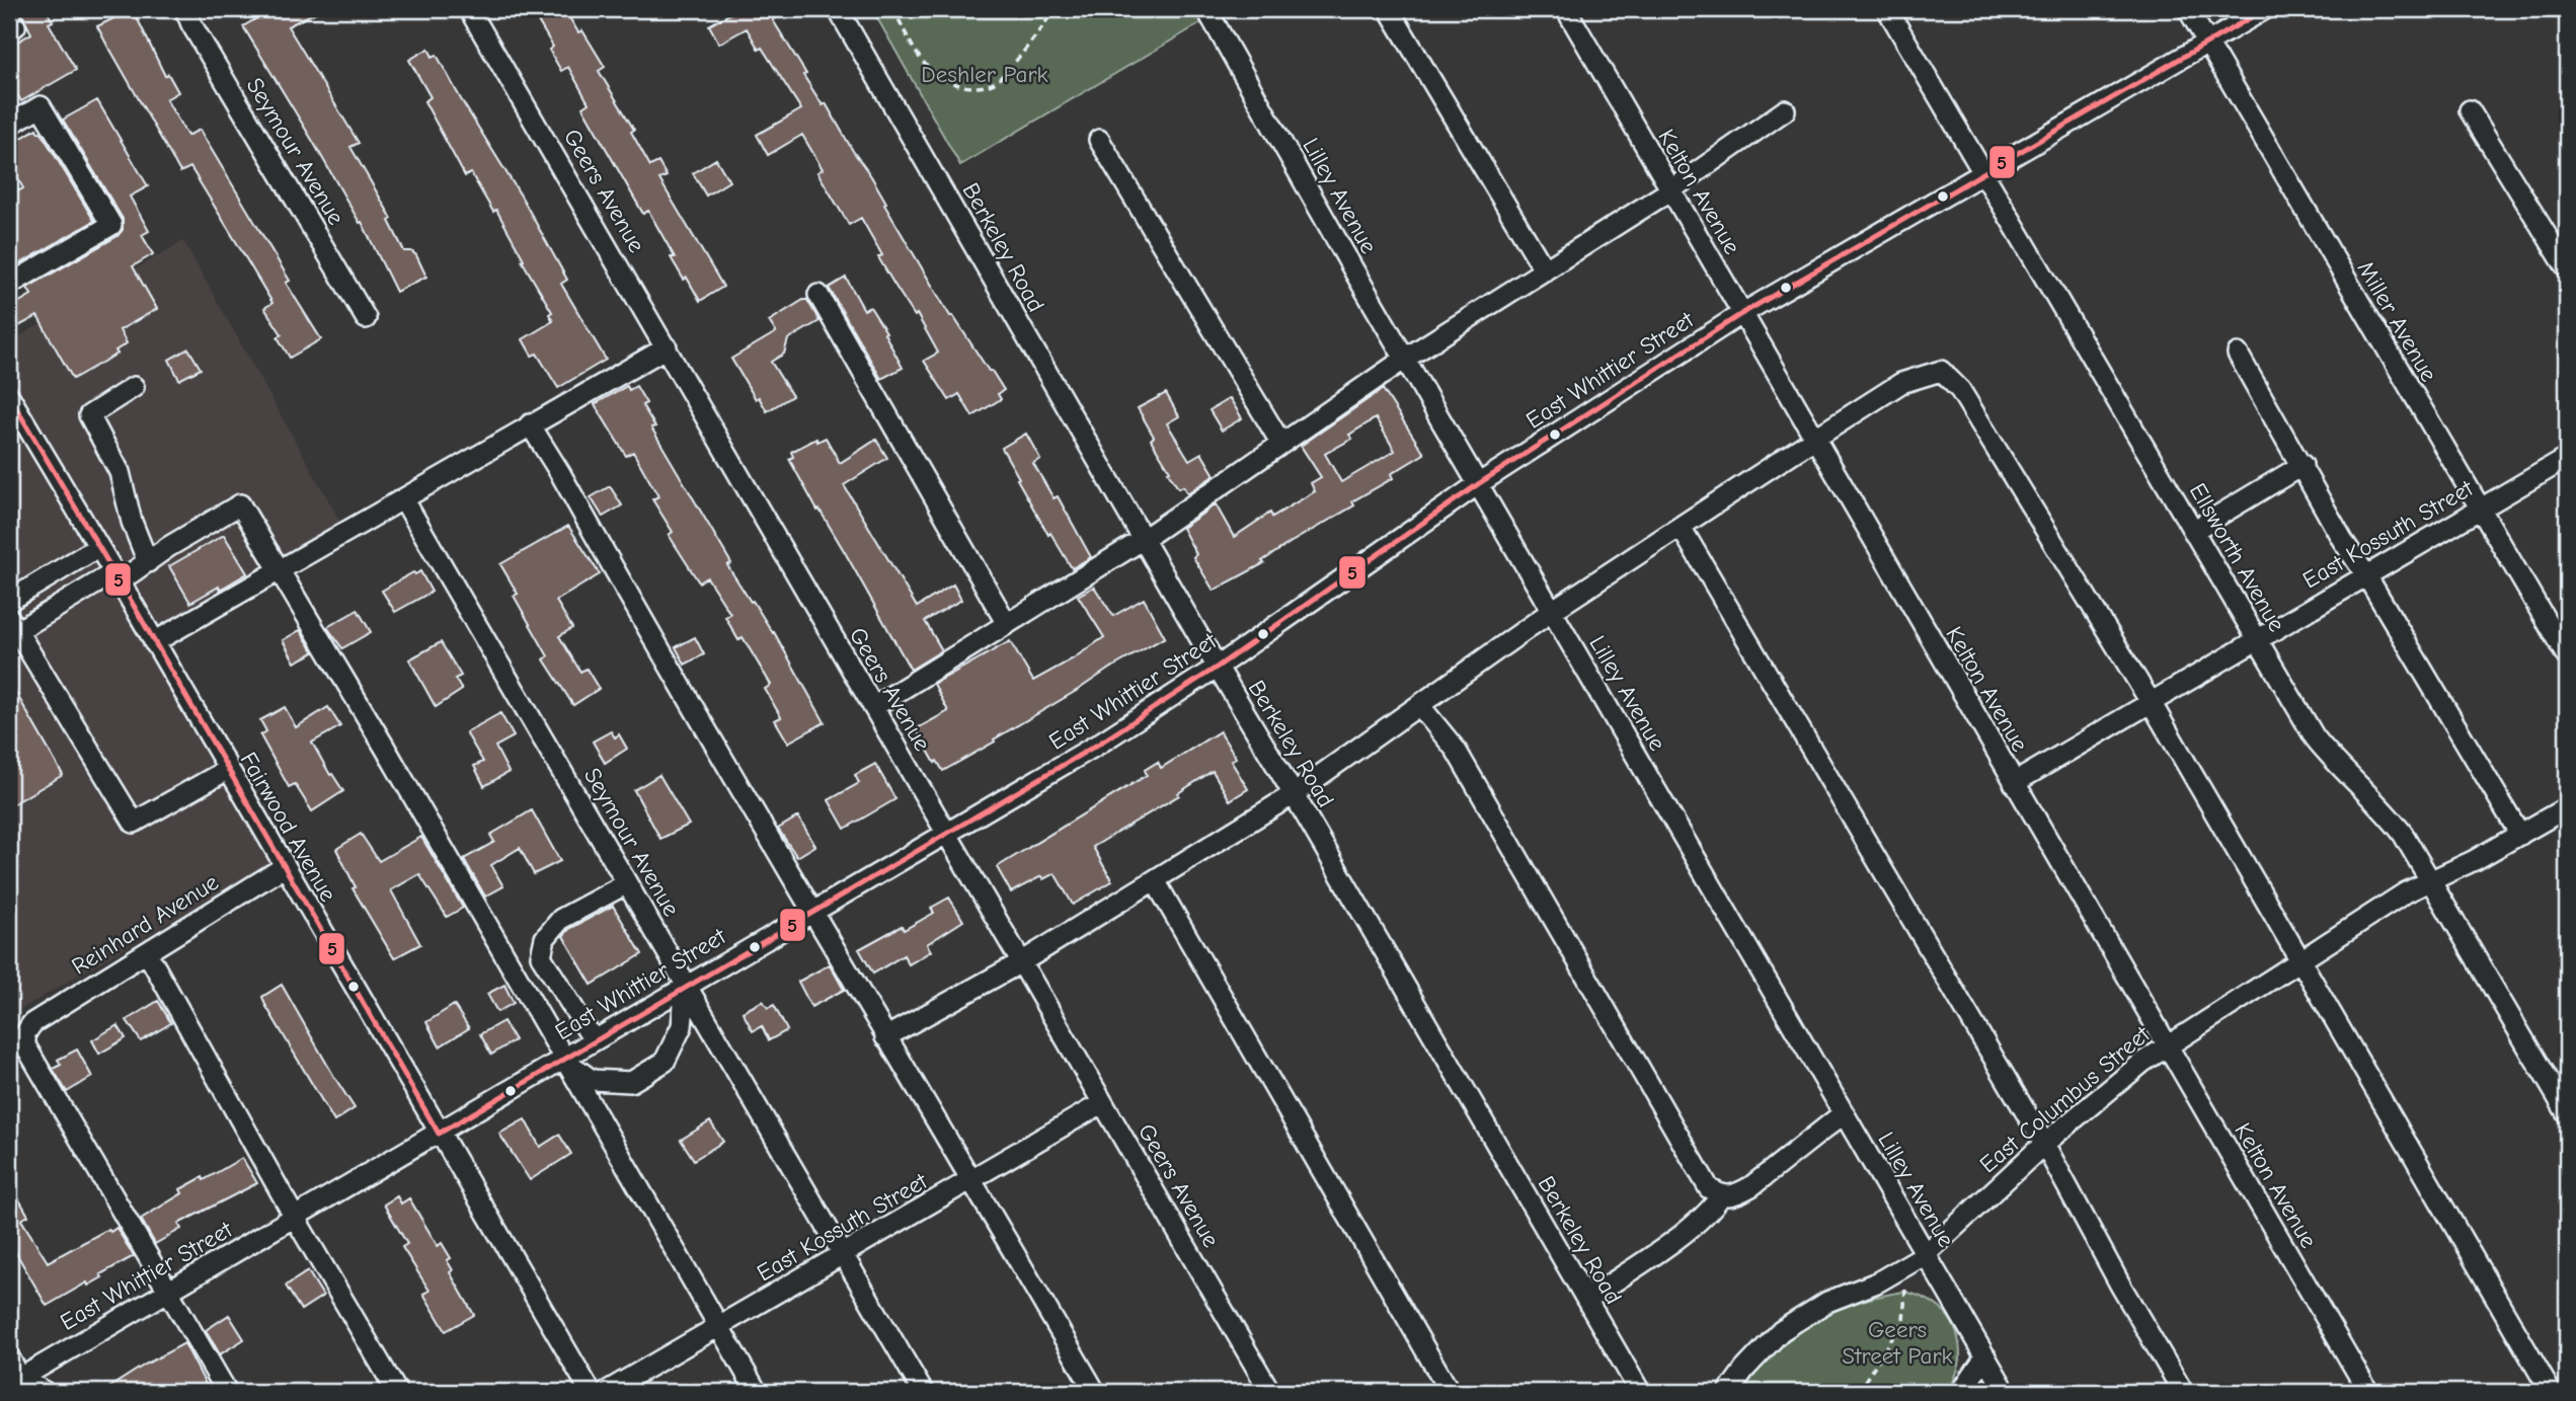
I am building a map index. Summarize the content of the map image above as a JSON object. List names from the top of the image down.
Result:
{
  "streets": {
    "street": [
      "Seymour Avenue",
      "Geers Avenue",
      "Kelton Avenue",
      "Lilley Avenue",
      "Berkeley Road",
      "Miller Avenue",
      "East Whittier Street",
      "East Kossuth Street",
      "Ellsworth Avenue",
      "Fairwood Avenue",
      "Reinhard Avenue",
      "East Columbus Street"
    ]
  },
  "crossings": [
    ["Seymour Avenue", "East Whittier Street"],
    ["Seymour Avenue", "East Kossuth Street"],
    ["Geers Avenue", "East Whittier Street"],
    ["Geers Avenue", "East Kossuth Street"],
    ["Kelton Avenue", "East Whittier Street"],
    ["Kelton Avenue", "East Kossuth Street"],
    ["Kelton Avenue", "East Columbus Street"],
    ["Lilley Avenue", "East Whittier Street"],
    ["Lilley Avenue", "East Columbus Street"],
    ["Berkeley Road", "East Whittier Street"],
    ["Miller Avenue", "East Whittier Street"],
    ["Miller Avenue", "East Kossuth Street"],
    ["East Whittier Street", "Ellsworth Avenue"],
    ["East Whittier Street", "Fairwood Avenue"],
    ["East Whittier Street", "Reinhard Avenue"],
    ["East Kossuth Street", "Ellsworth Avenue"],
    ["Ellsworth Avenue", "East Columbus Street"],
    ["Fairwood Avenue", "Reinhard Avenue"]
  ],
  "parks": ["Deshler Park", "Geers Street Park"],
  "lines": ["transit line 5"]
}
